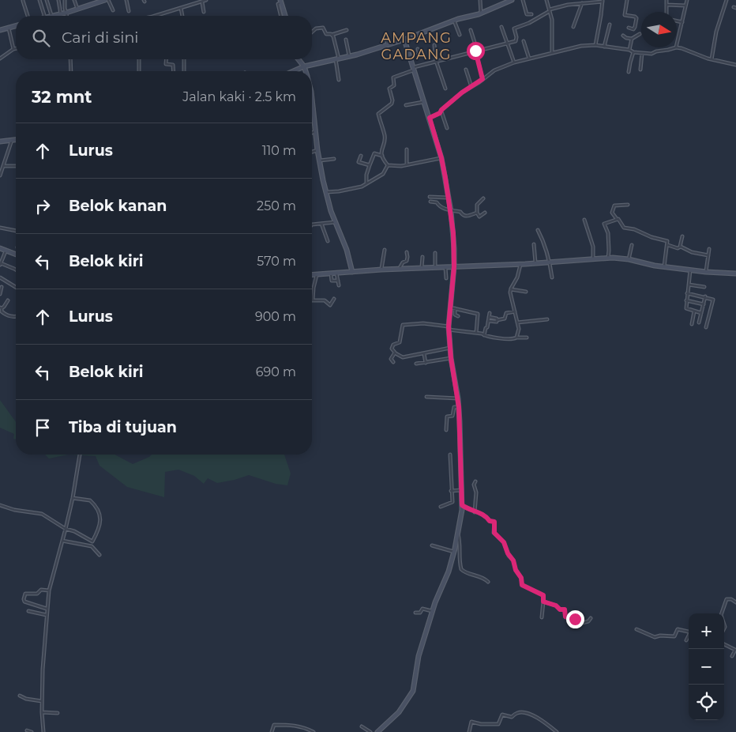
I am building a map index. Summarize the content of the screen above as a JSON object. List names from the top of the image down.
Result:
{
  "districts": ["AMPANG GADANG"],
  "north": "right",
  "page": {
    "search": "Cari di sini",
    "heading": ["32 mnt", "Jalan kaki · 2.5 km"],
    "list": [
      ["Lurus", "110 m"],
      ["Belok kanan", "250 m"],
      ["Belok kiri", "570 m"],
      ["Lurus", "900 m"],
      ["Belok kiri", "690 m"],
      "Tiba di tujuan"
    ],
    "map_buttons": ["+", "−"]
  }
}
